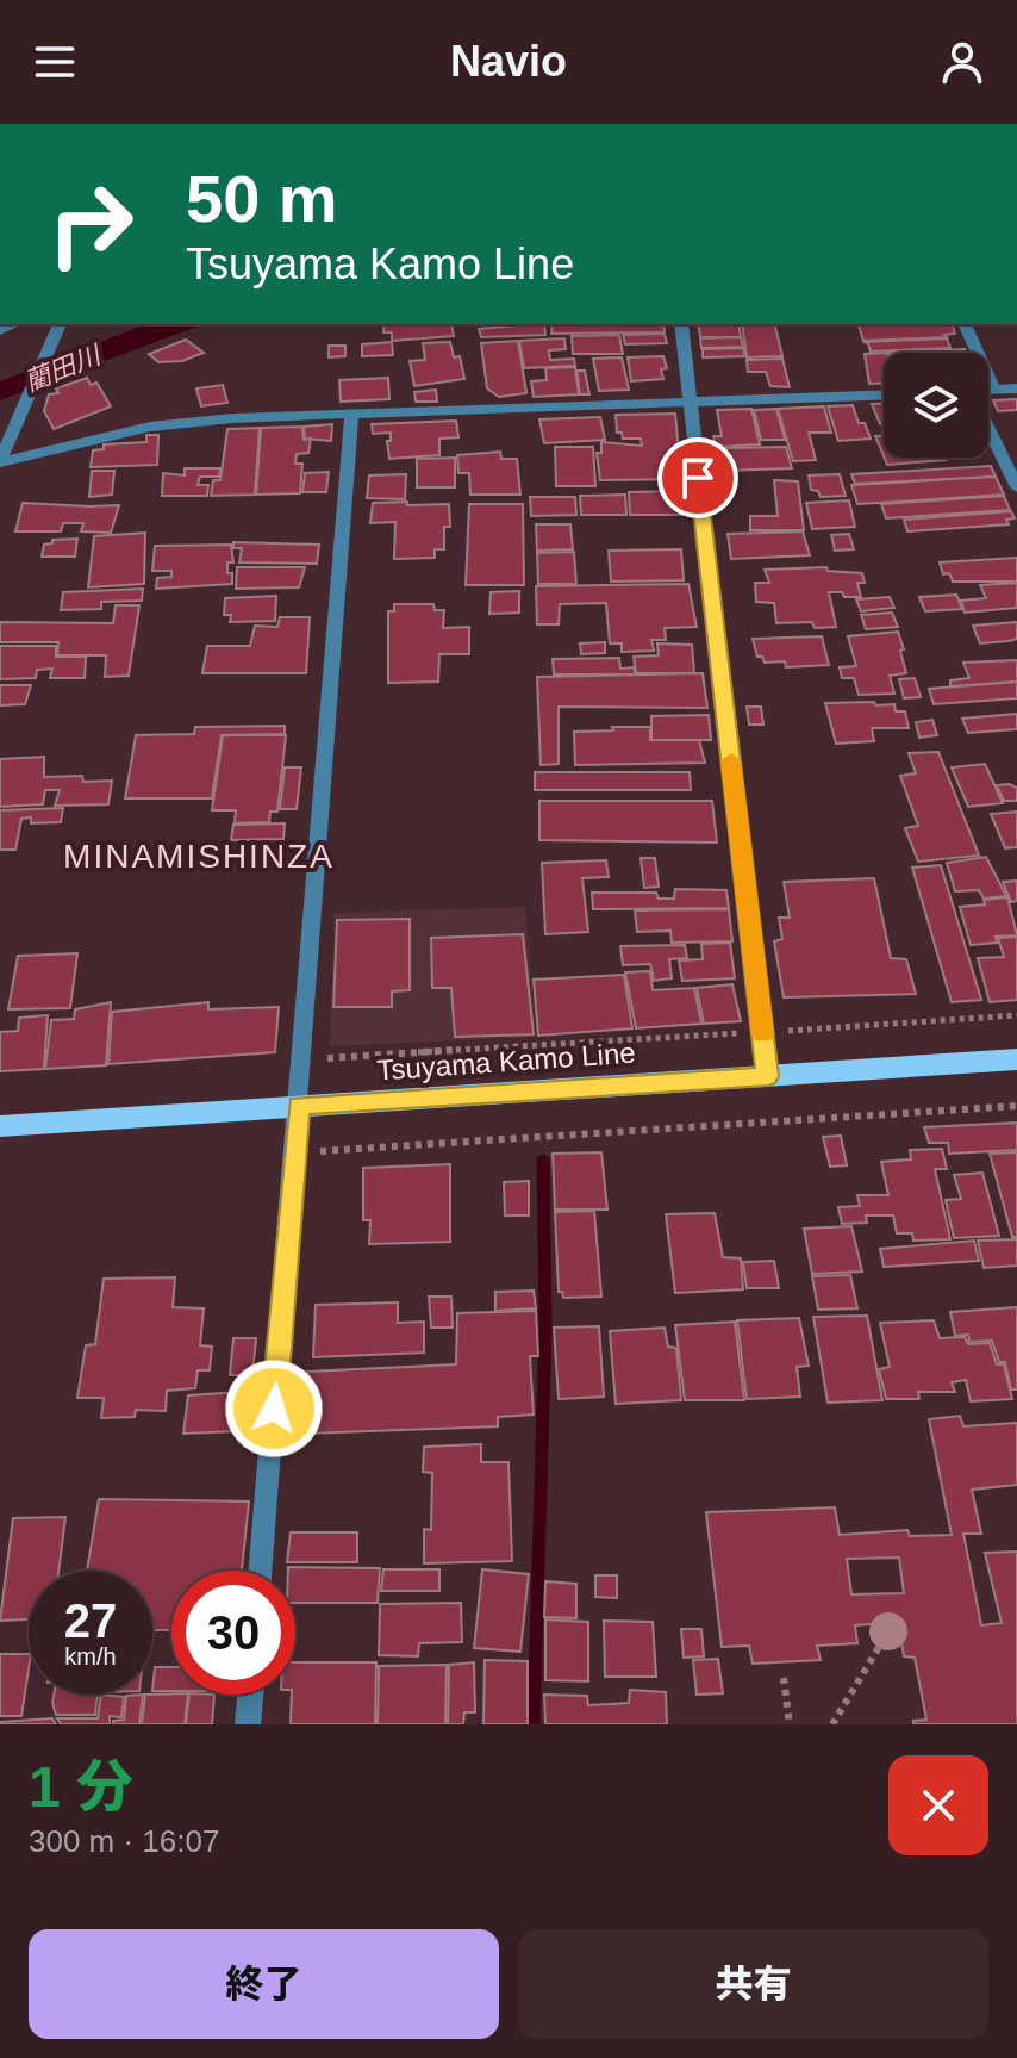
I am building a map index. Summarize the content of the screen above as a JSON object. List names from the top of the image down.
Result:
{
  "streets": {
    "main road": ["Tsuyama Kamo Line"]
  },
  "districts": ["MINAMISHINZA"],
  "water": ["藺田川"],
  "page": {
    "header": "Navio",
    "turn": ["50 m", "Tsuyama Kamo Line"],
    "speed": "27 km/h",
    "limit": "30",
    "heading": ["1 分", "300 m · 16:07"],
    "buttons": ["終了", "共有"]
  }
}
